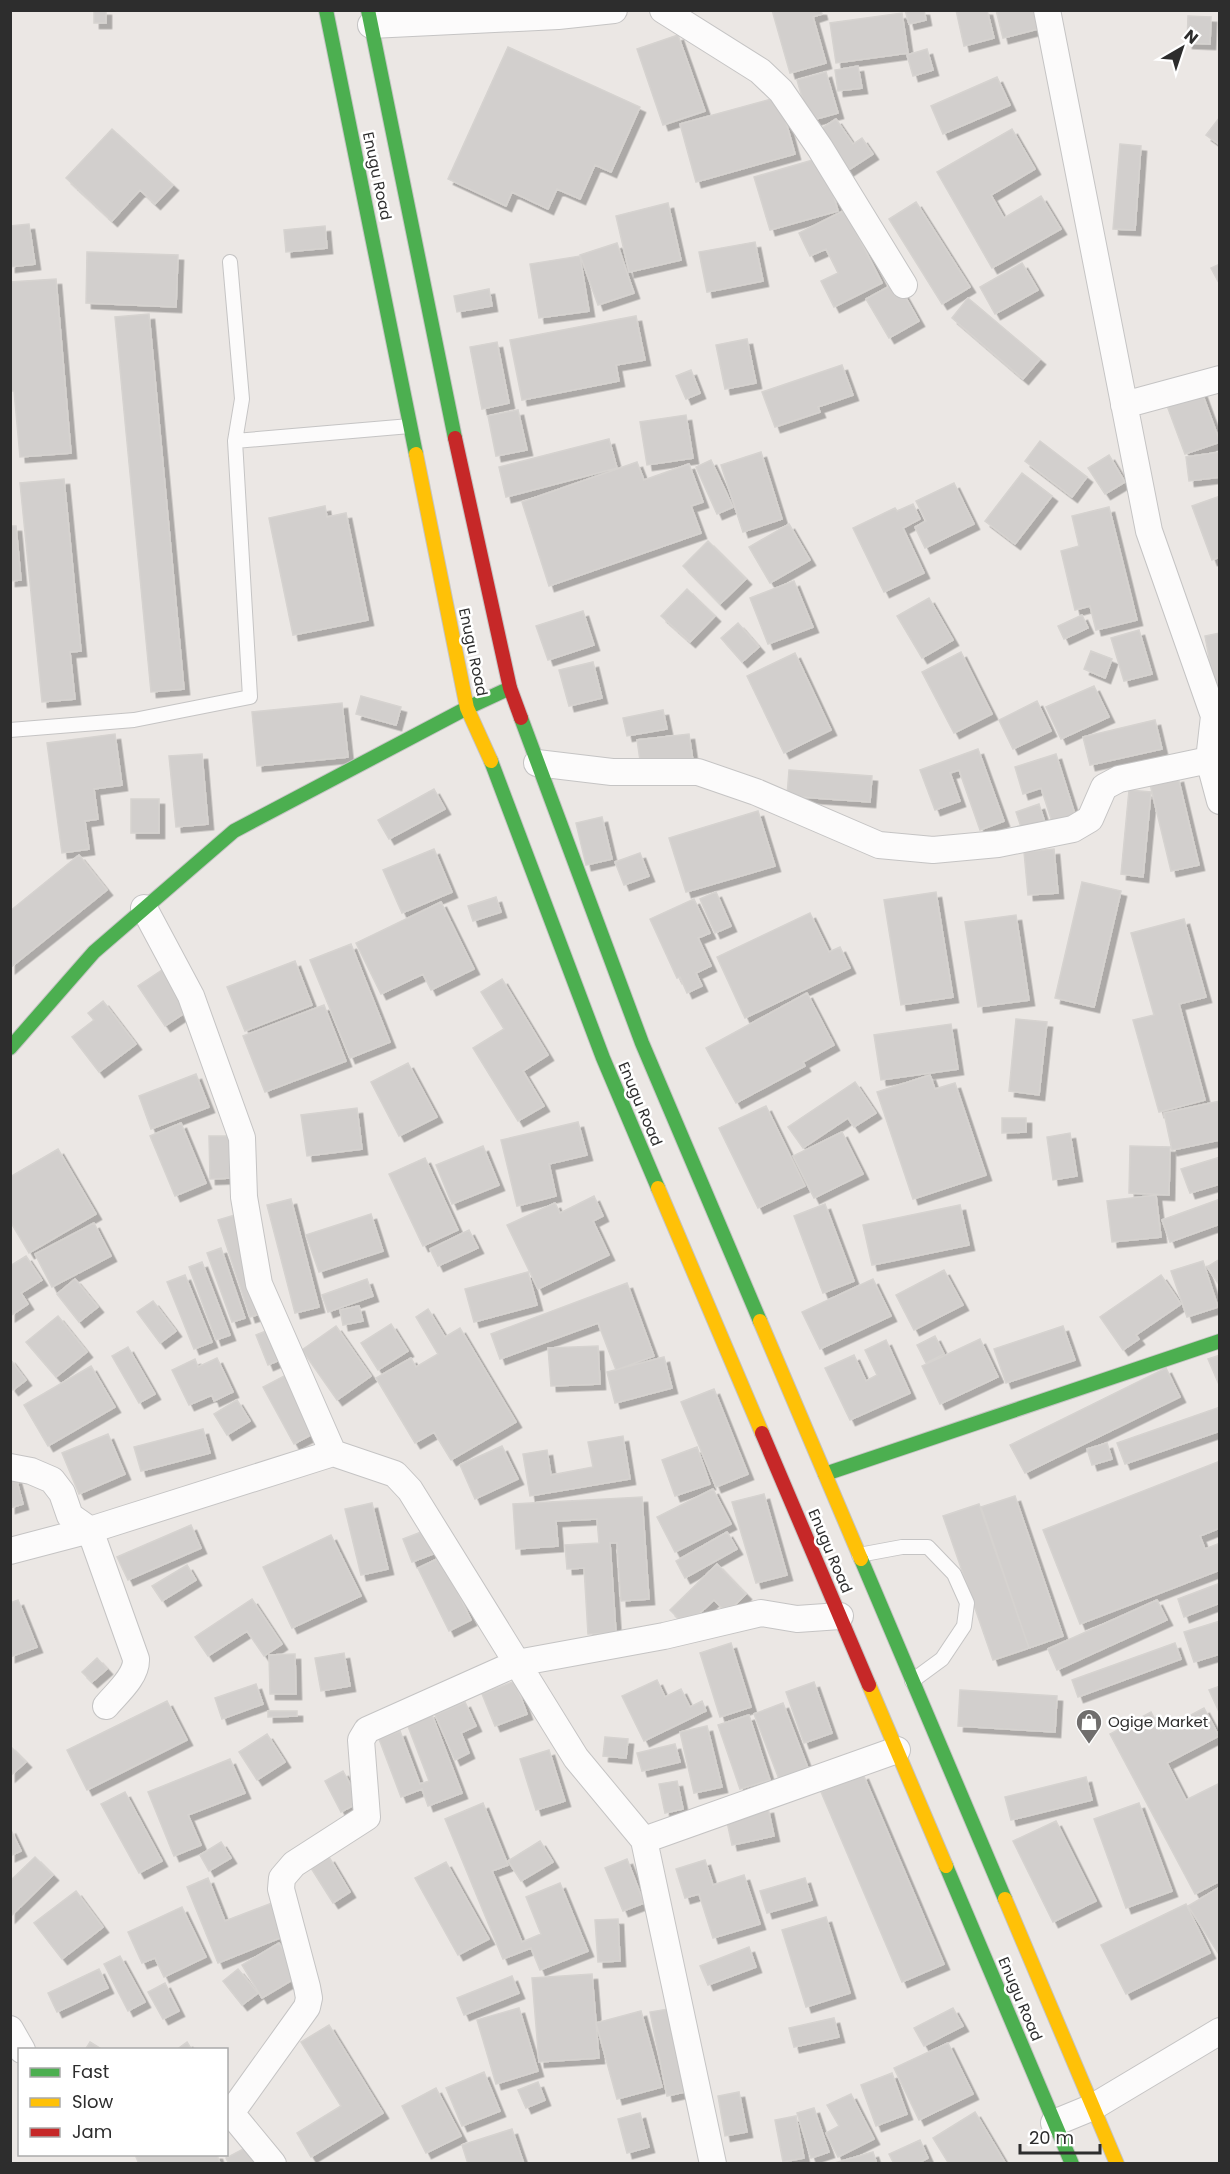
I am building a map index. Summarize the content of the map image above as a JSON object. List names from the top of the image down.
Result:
{
  "streets": {
    "main road": ["Enugu Road"]
  },
  "places": {
    "shop": ["Ogige Market"]
  },
  "legend": ["Fast", "Slow", "Jam"],
  "scale_bar": "20 m",
  "north": "top right"
}
